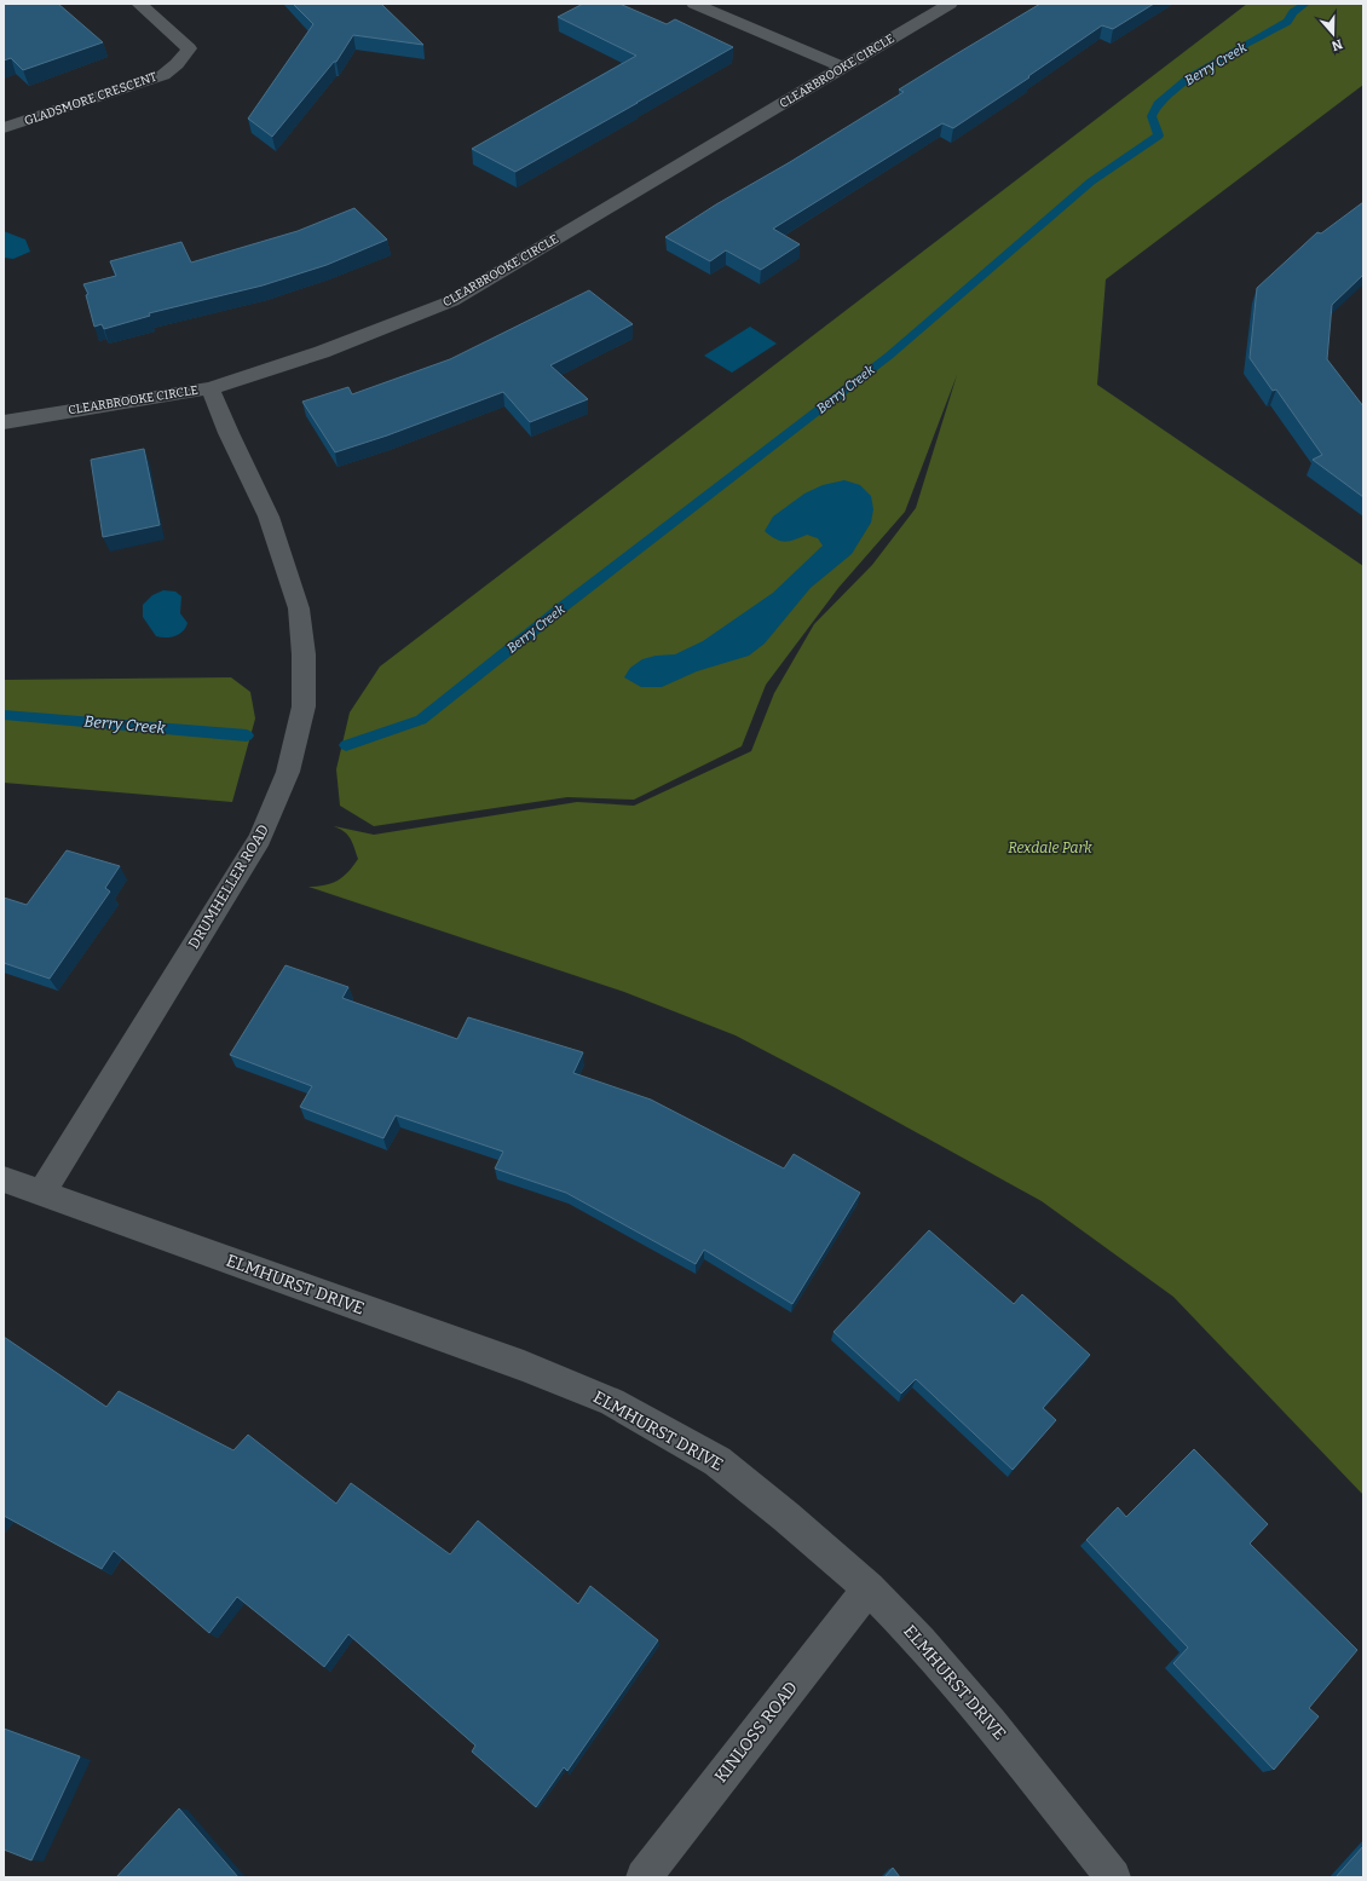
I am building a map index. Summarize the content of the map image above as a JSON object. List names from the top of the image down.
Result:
{
  "streets": {
    "street": [
      "CLEARBROOKE CIRCLE",
      "GLADSMORE CRESCENT",
      "DRUMHELLER ROAD",
      "ELMHURST DRIVE",
      "KINLOSS ROAD"
    ]
  },
  "crossings": [
    ["CLEARBROOKE CIRCLE", "DRUMHELLER ROAD"],
    ["DRUMHELLER ROAD", "ELMHURST DRIVE"],
    ["ELMHURST DRIVE", "KINLOSS ROAD"]
  ],
  "water": ["Berry Creek"],
  "parks": ["Rexdale Park"],
  "north": "bottom"
}
